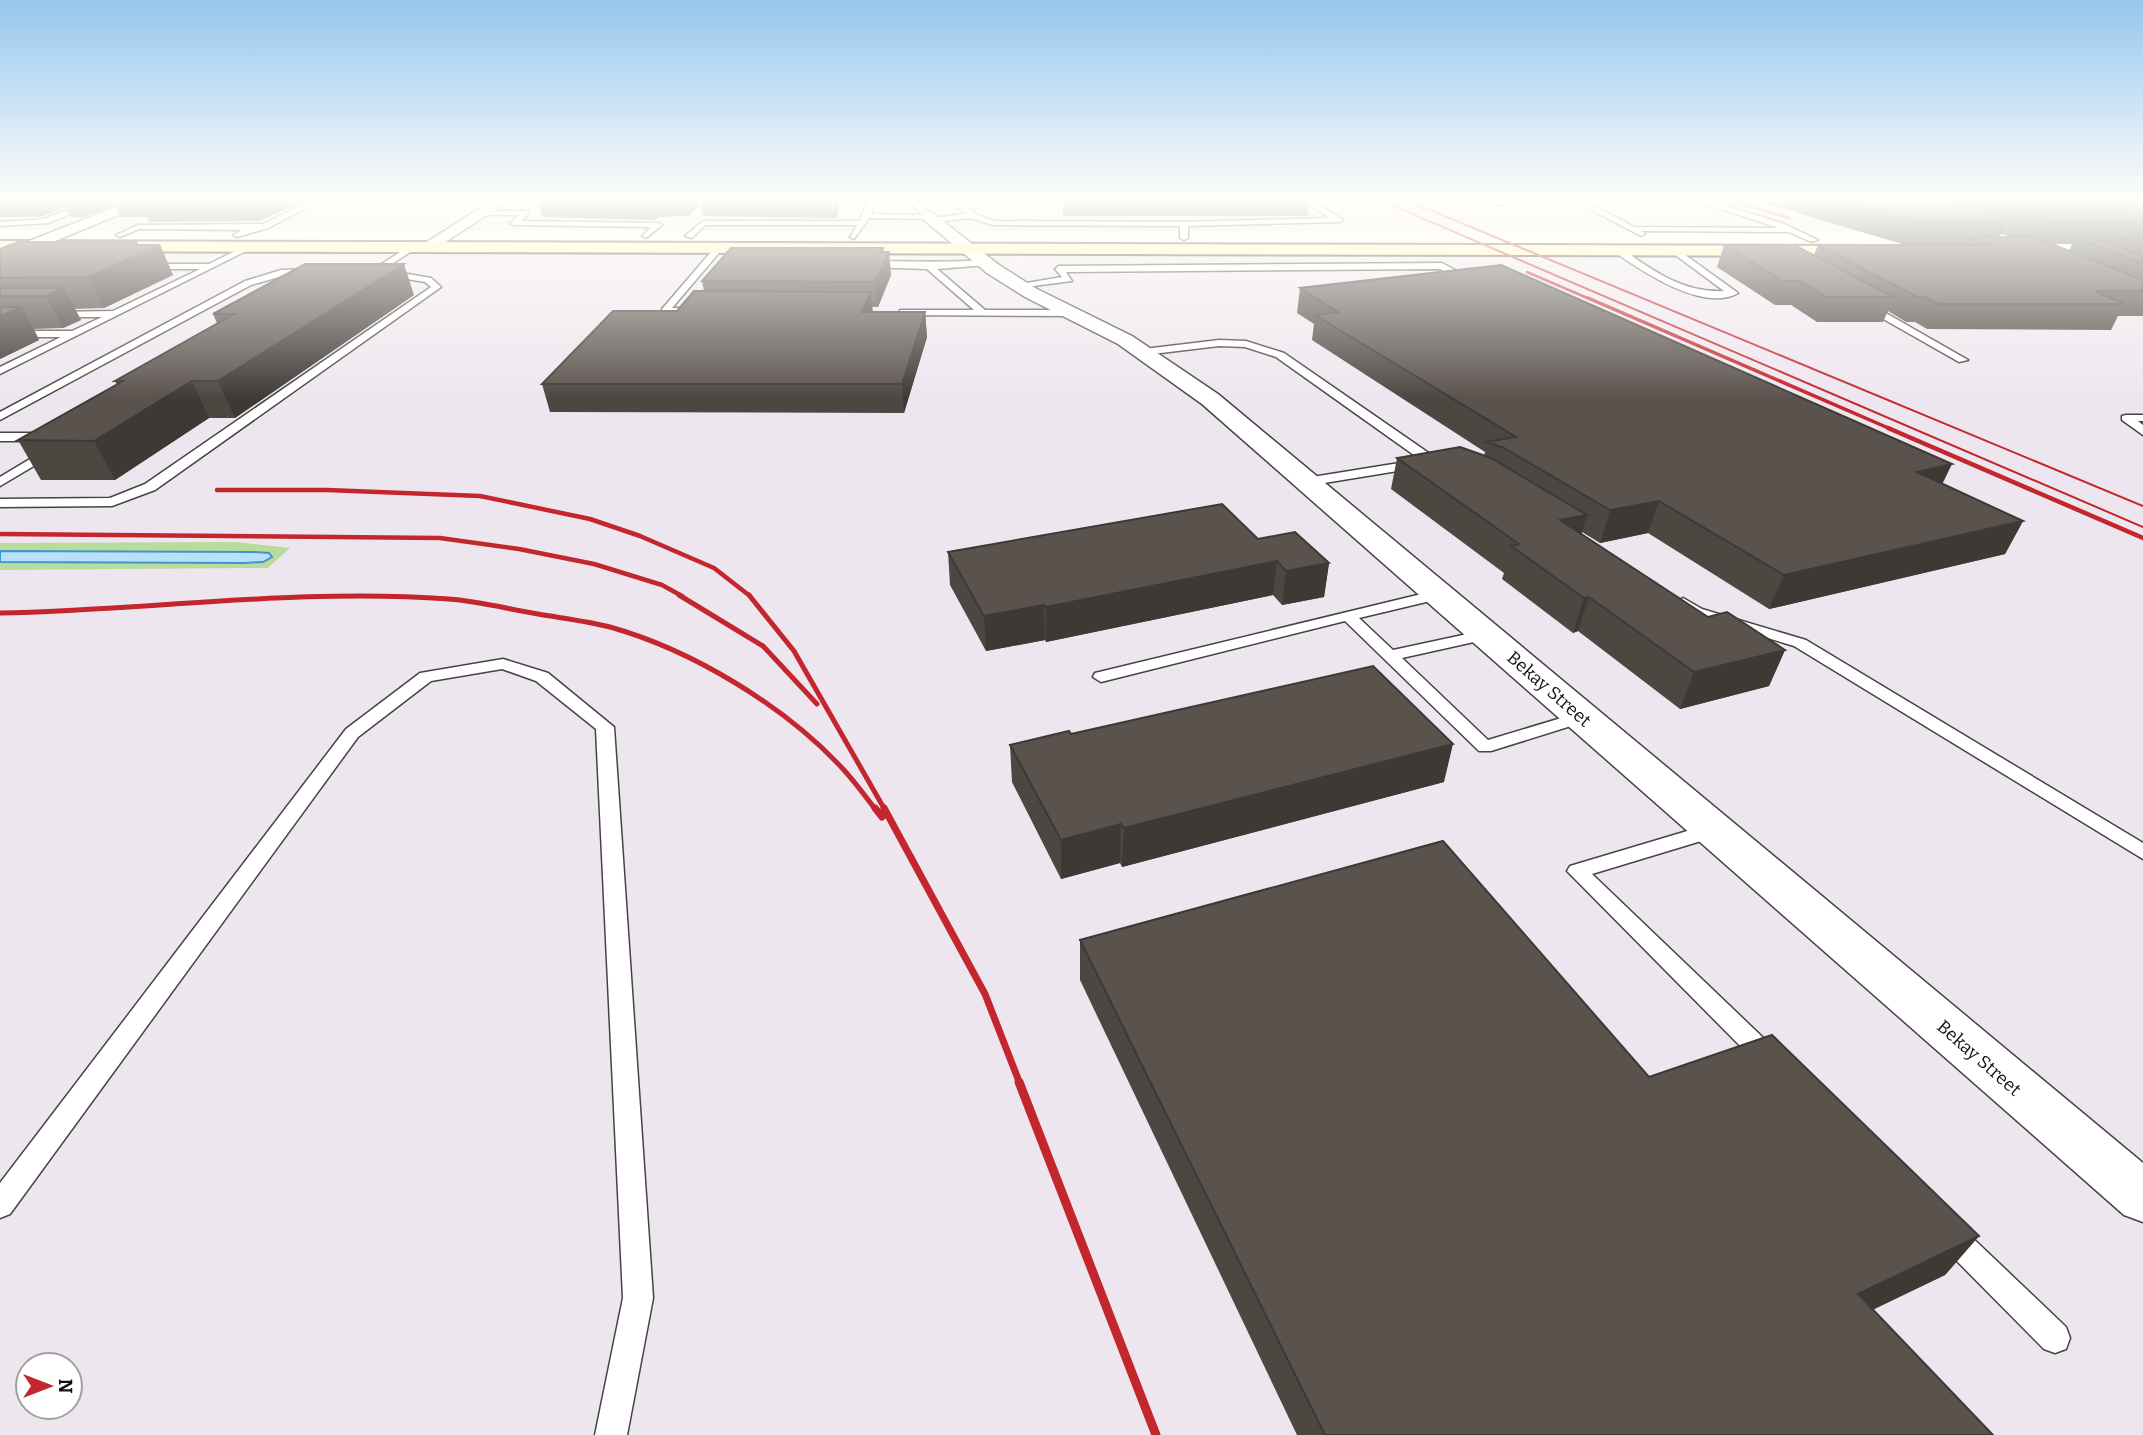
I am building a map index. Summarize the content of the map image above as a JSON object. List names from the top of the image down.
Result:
{
  "streets": {
    "street": ["Bekay Street"]
  },
  "north": "right"
}
